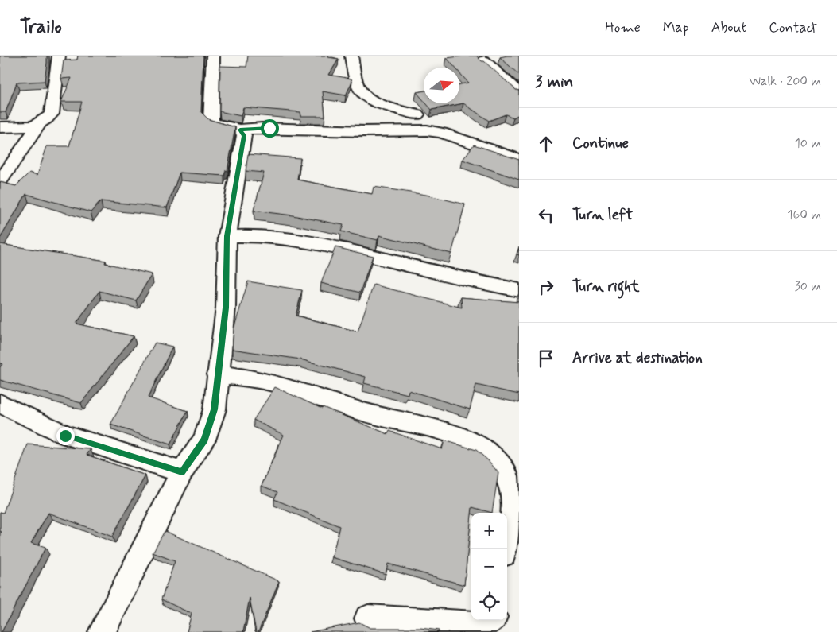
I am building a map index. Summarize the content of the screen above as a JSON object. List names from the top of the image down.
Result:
{
  "north": "right",
  "page": {
    "header": "Trailo",
    "nav": [
      "Home",
      "Map",
      "About",
      "Contact"
    ],
    "heading": ["3 min", "Walk · 200 m"],
    "list": [
      ["Continue", "10 m"],
      ["Turn left", "160 m"],
      ["Turn right", "30 m"],
      "Arrive at destination"
    ],
    "map_buttons": ["+", "−"]
  }
}
